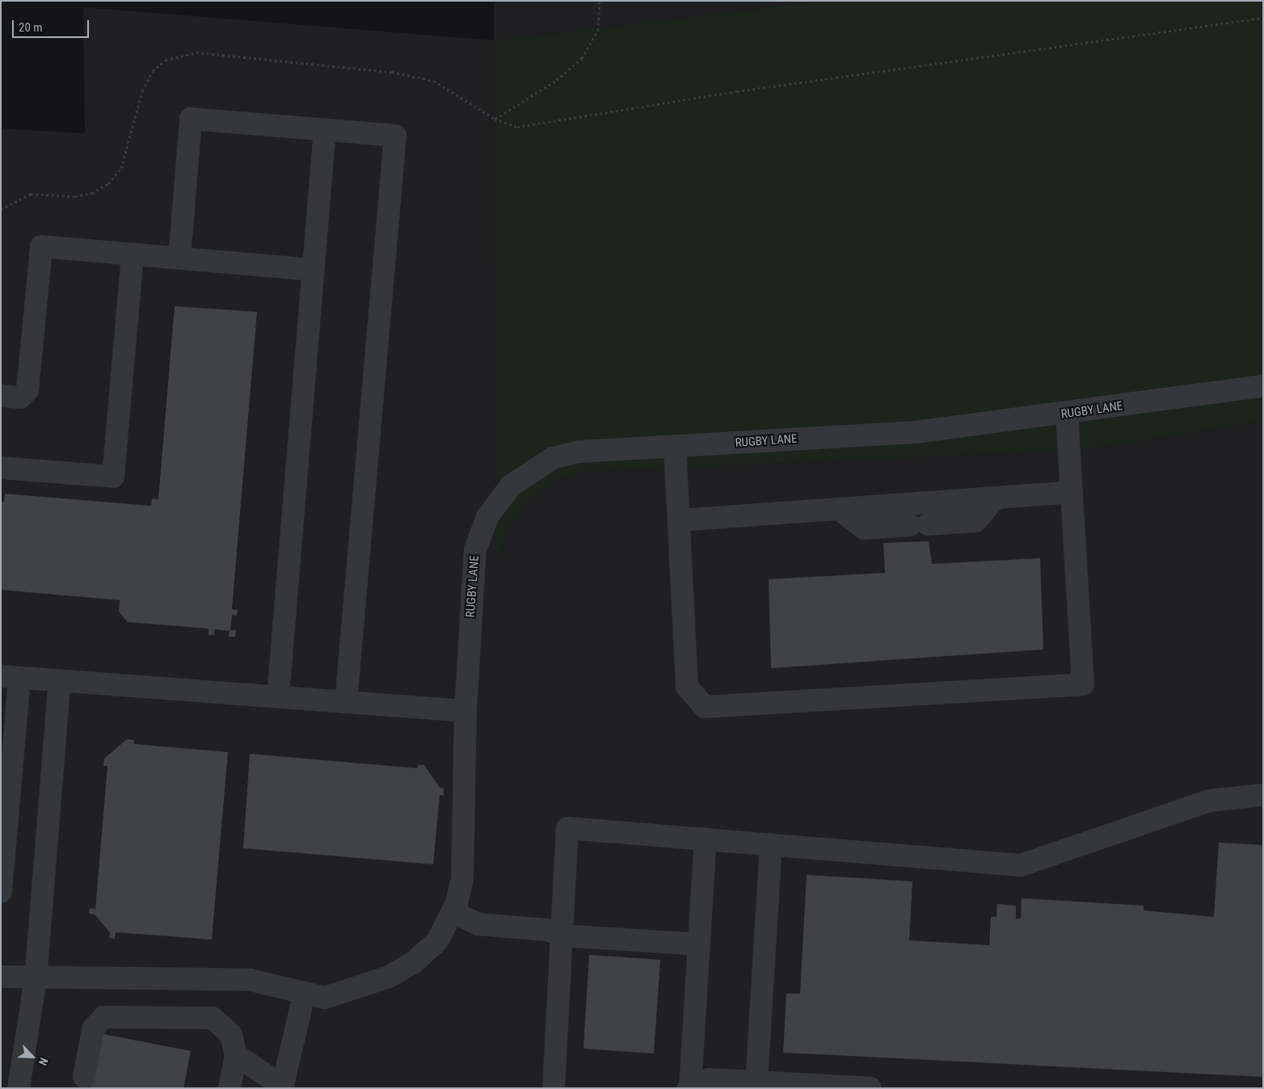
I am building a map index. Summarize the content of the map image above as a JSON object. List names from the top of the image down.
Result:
{
  "streets": {
    "street": ["RUGBY LANE"]
  },
  "scale_bar": "20 m",
  "north": "bottom right"
}
